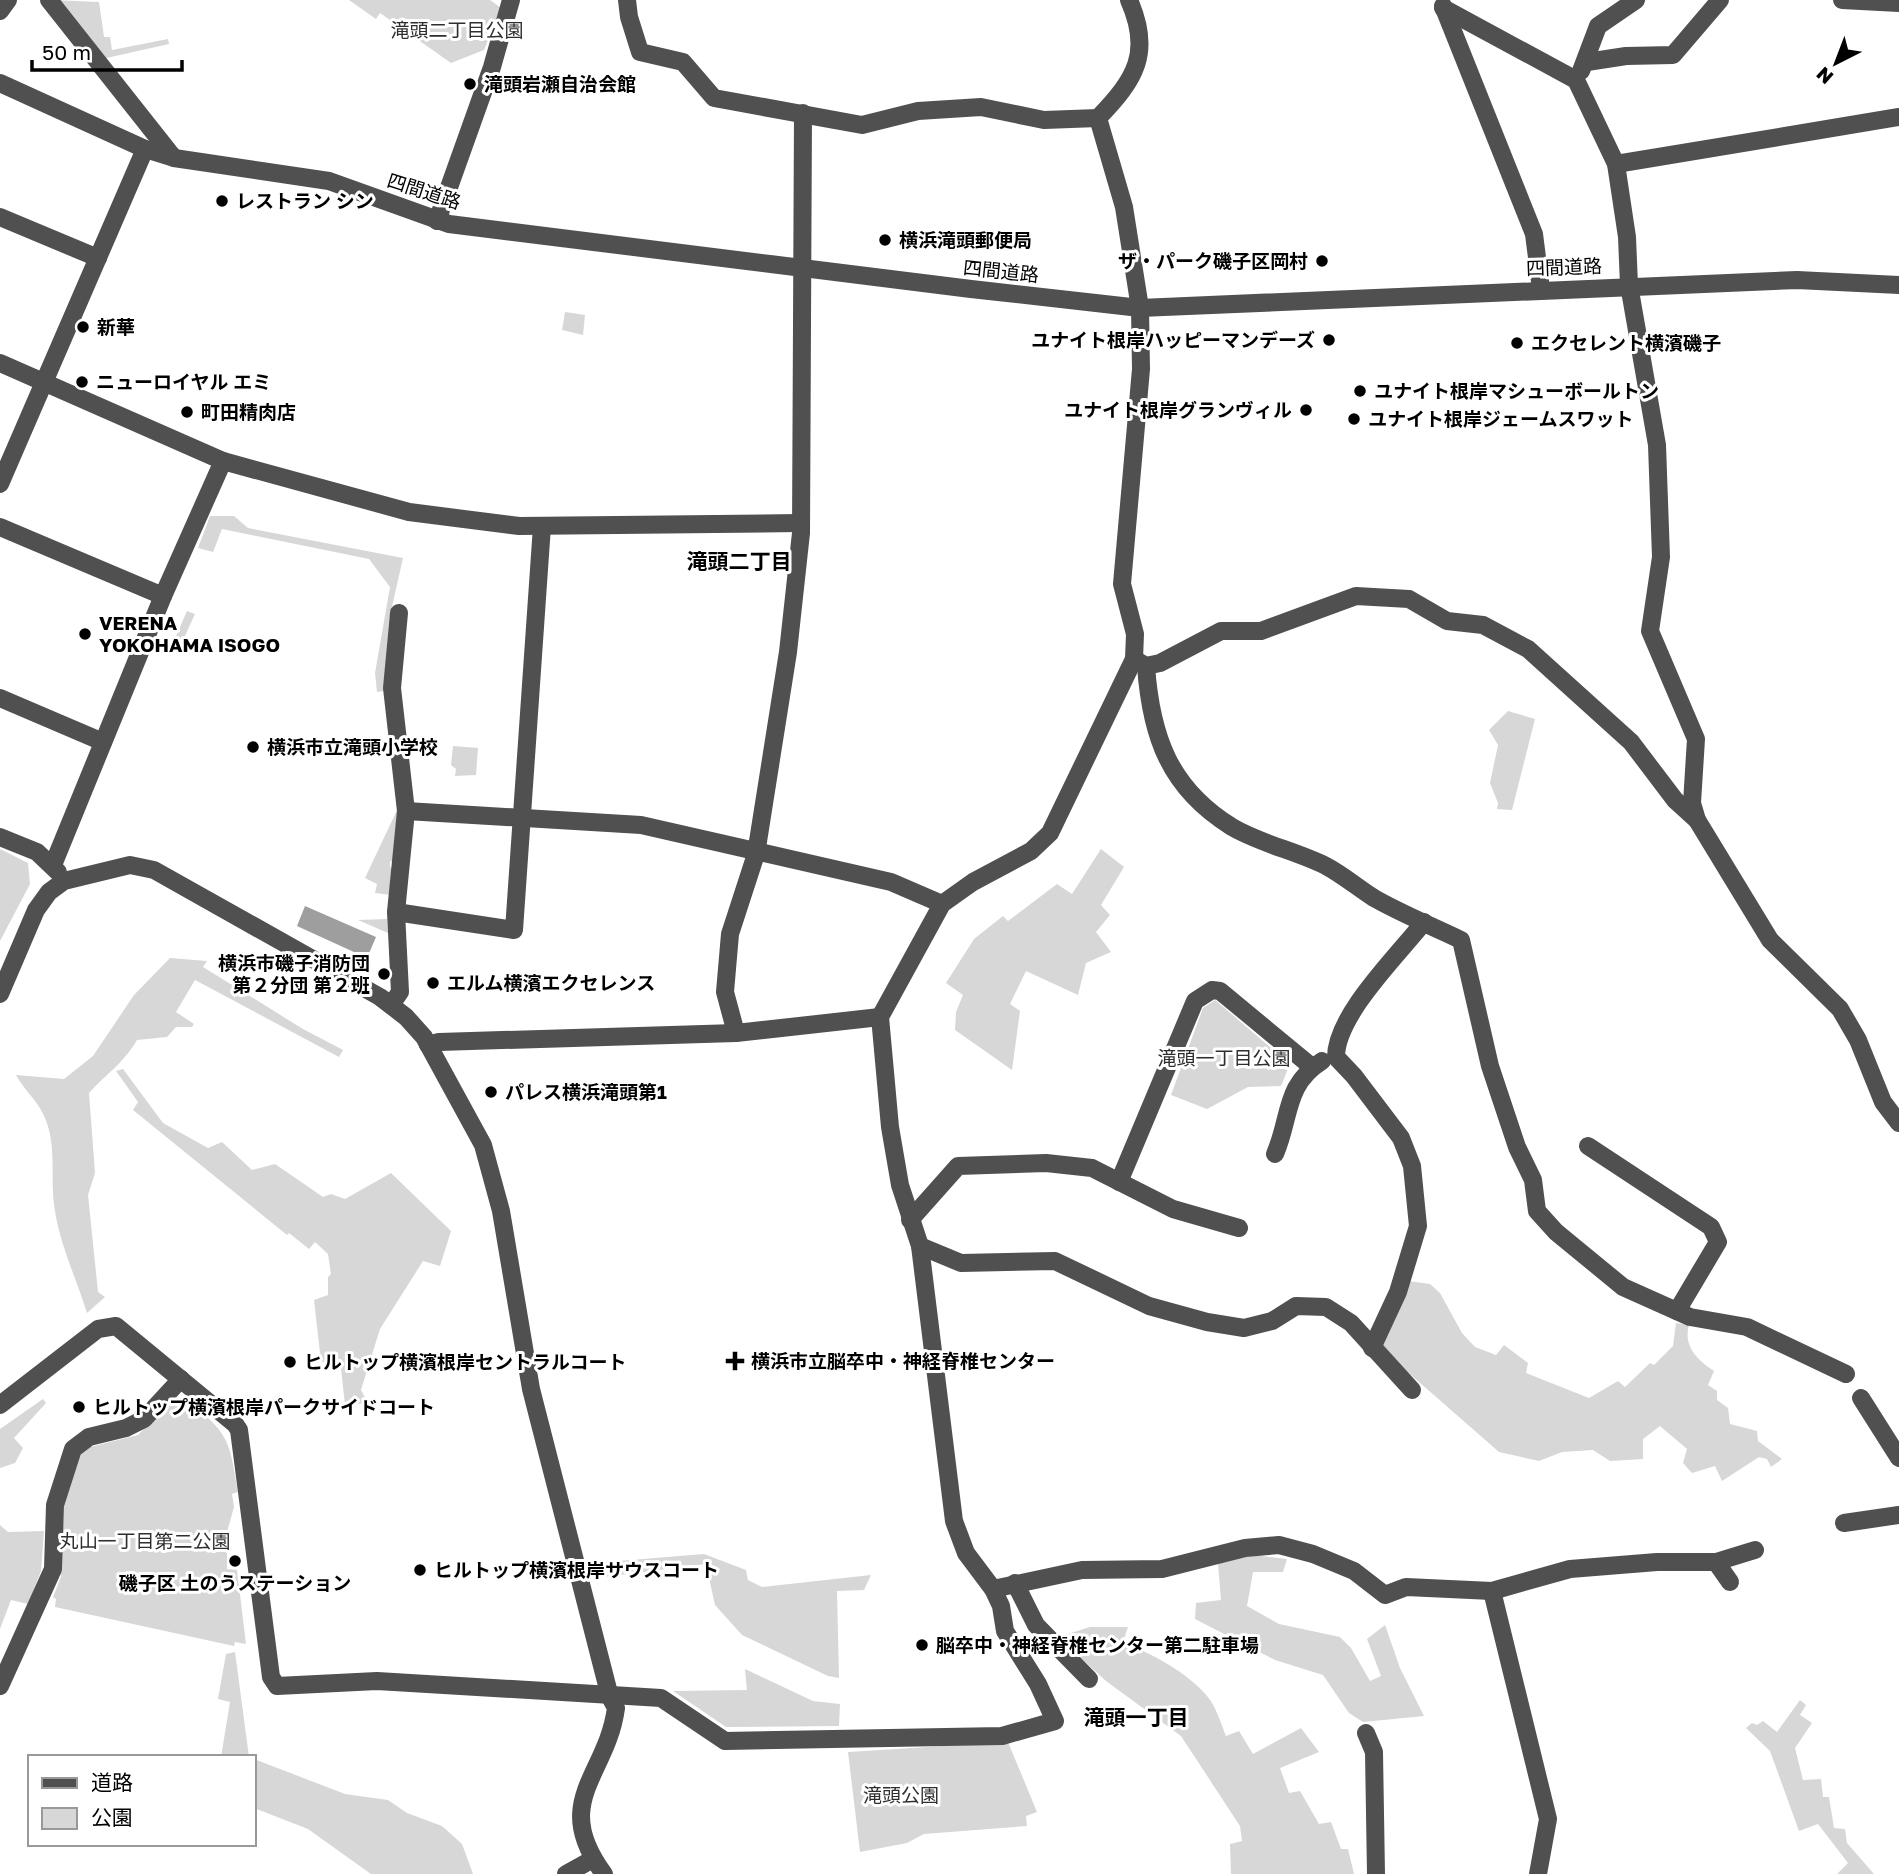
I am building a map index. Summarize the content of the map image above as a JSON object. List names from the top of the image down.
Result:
{
  "streets": {
    "street": ["四間道路"]
  },
  "districts": ["滝頭二丁目", "滝頭一丁目"],
  "parks": [
    "滝頭二丁目公園",
    "滝頭一丁目公園",
    "丸山一丁目第二公園",
    "滝頭公園"
  ],
  "places": {
    "other": [
      "滝頭岩瀬自治会館",
      "レストラン シン",
      "横浜滝頭郵便局",
      "ザ・パーク磯子区岡村",
      "新華",
      "ユナイト根岸ハッピーマンデーズ",
      "エクセレント横濱磯子",
      "ニューロイヤル エミ",
      "ユナイト根岸マシューボールトン",
      "ユナイト根岸グランヴィル",
      "町田精肉店",
      "ユナイト根岸ジェームスワット",
      "VERENA YOKOHAMA ISOGO",
      "横浜市立滝頭小学校",
      "横浜市磯子消防団 第２分団 第２班",
      "エルム横濱エクセレンス",
      "パレス横浜滝頭第1",
      "ヒルトップ横濱根岸セントラルコート",
      "ヒルトップ横濱根岸パークサイドコート",
      "磯子区 土のうステーション",
      "ヒルトップ横濱根岸サウスコート",
      "脳卒中・神経脊椎センター第二駐車場"
    ],
    "health": ["横浜市立脳卒中・神経脊椎センター"]
  },
  "legend": ["道路", "公園"],
  "scale_bar": "50 m",
  "north": "bottom left"
}
